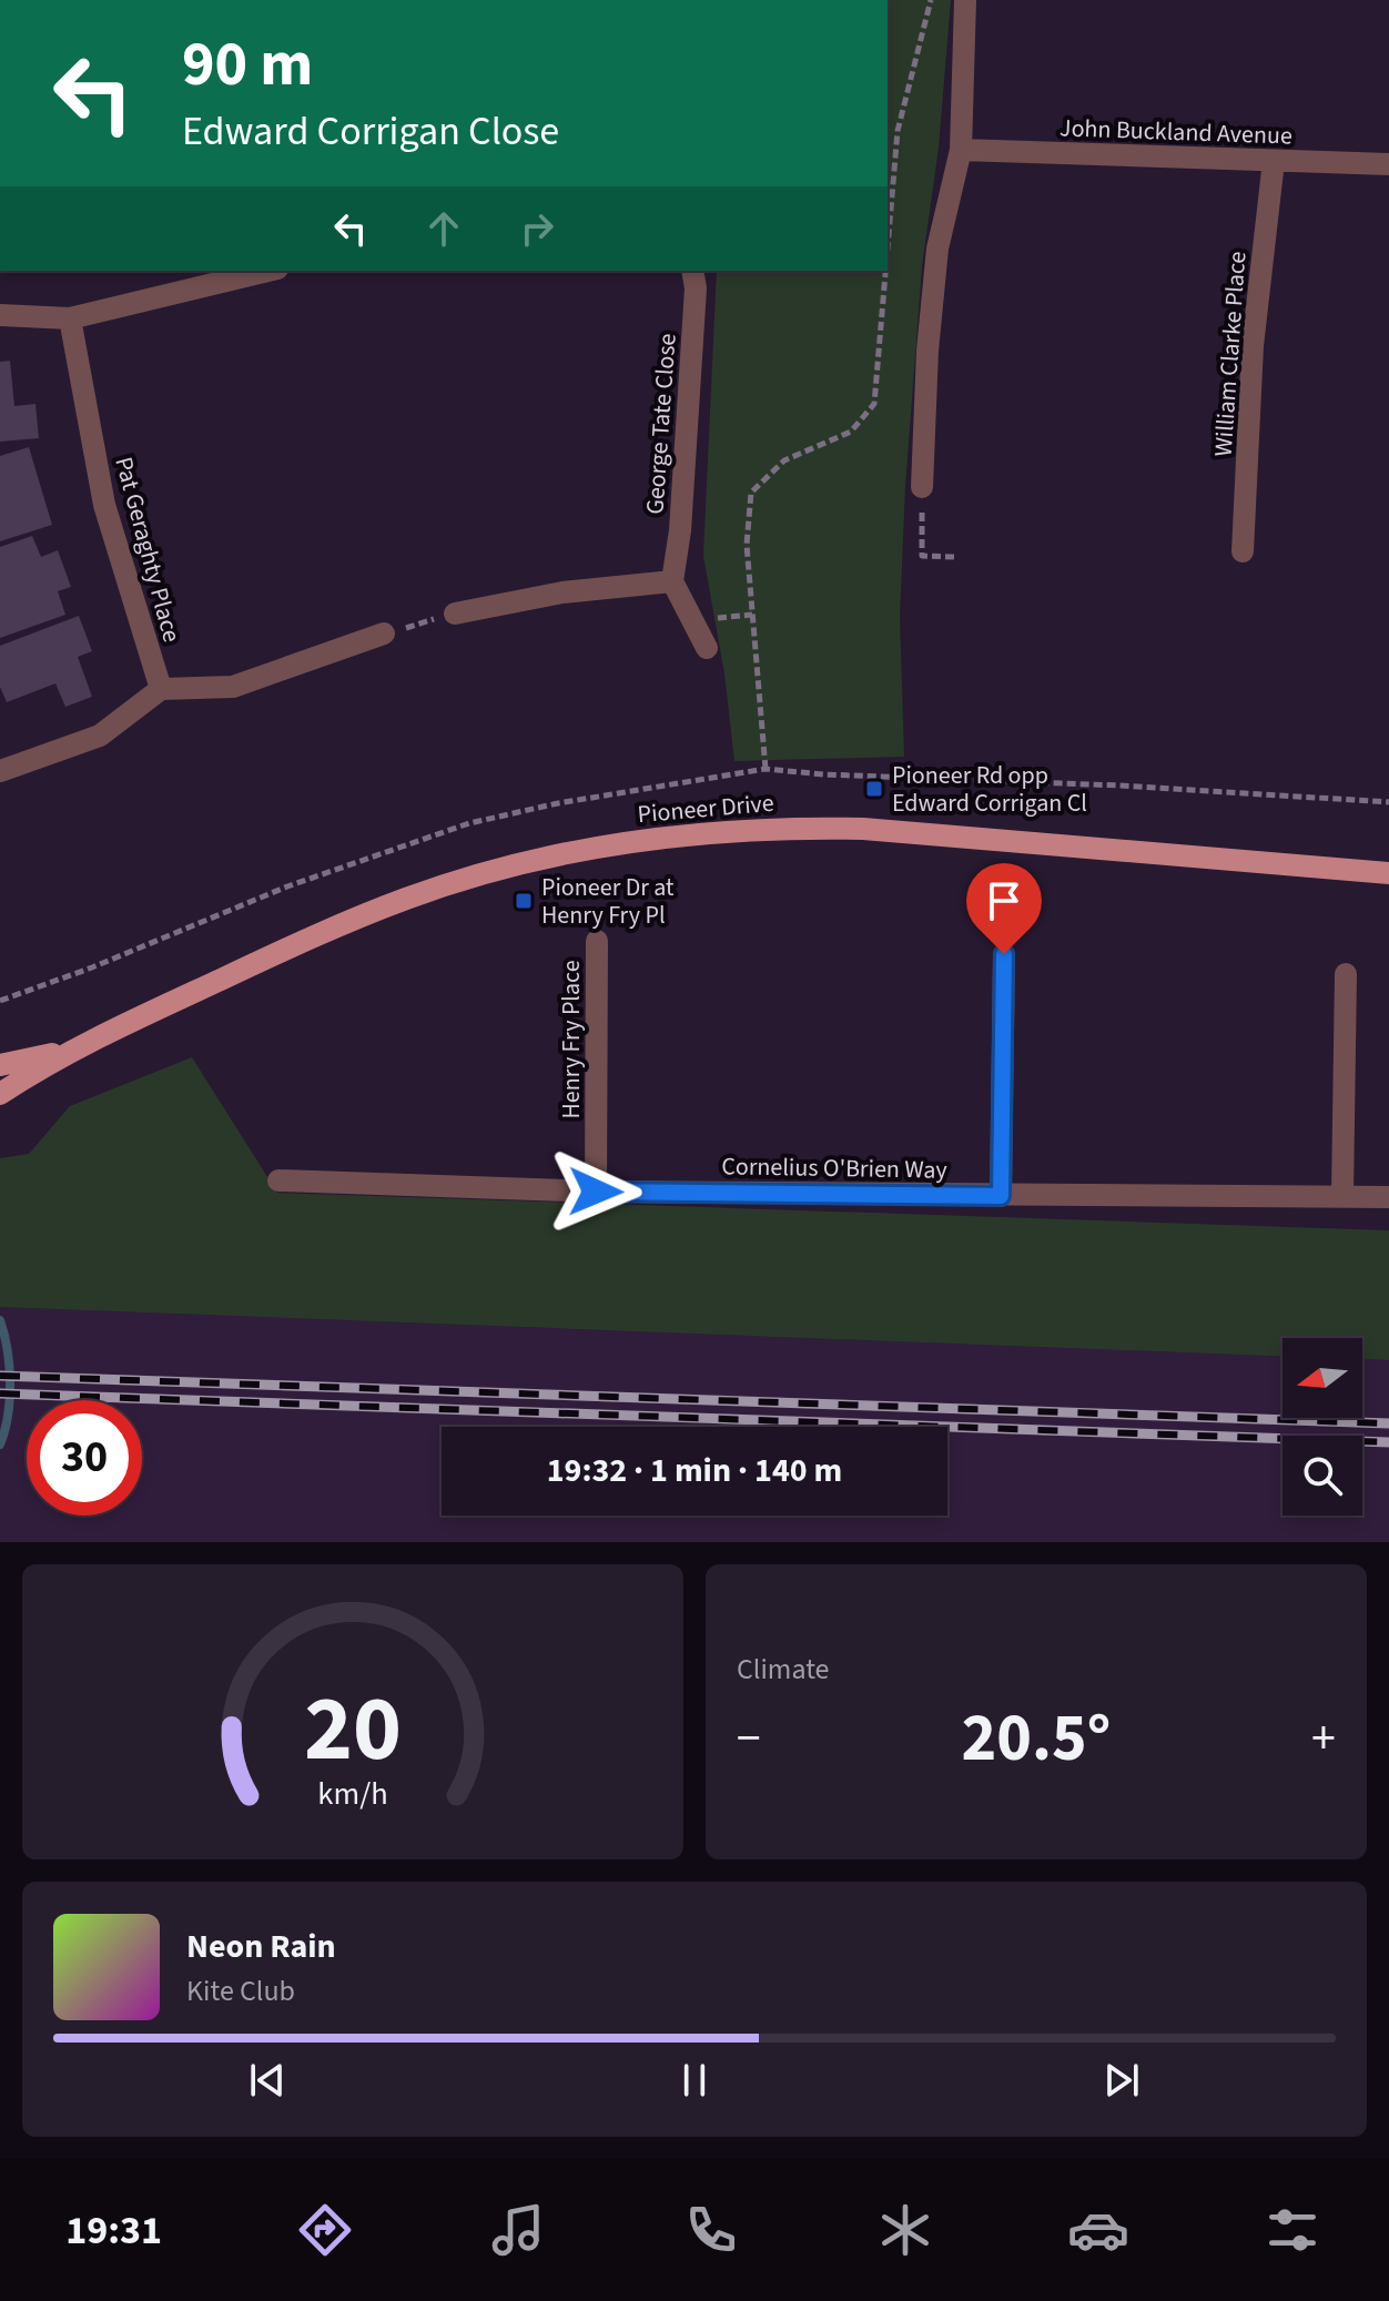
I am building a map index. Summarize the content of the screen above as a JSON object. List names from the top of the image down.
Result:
{
  "streets": {
    "main road": ["Pioneer Drive"],
    "street": [
      "John Buckland Avenue",
      "William Clarke Place",
      "George Tate Close",
      "Pat Geraghty Place",
      "Henry Fry Place",
      "Cornelius O'Brien Way"
    ]
  },
  "crossings": [
    ["John Buckland Avenue", "William Clarke Place"],
    ["Henry Fry Place", "Cornelius O'Brien Way"]
  ],
  "places": {
    "transit": ["Pioneer Rd opp Edward Corrigan Cl", "Pioneer Dr at Henry Fry Pl"]
  },
  "north": "left",
  "page": {
    "turn": ["90 m", "Edward Corrigan Close"],
    "limit": "30",
    "trip": "19:32 · 1 min · 140 m",
    "tile": "Climate",
    "heat": ["−", "20.5°", "+"],
    "song": ["Neon Rain", "Kite Club"],
    "tabs": "19:31",
    "gauge": ["20", "km/h"]
  }
}
